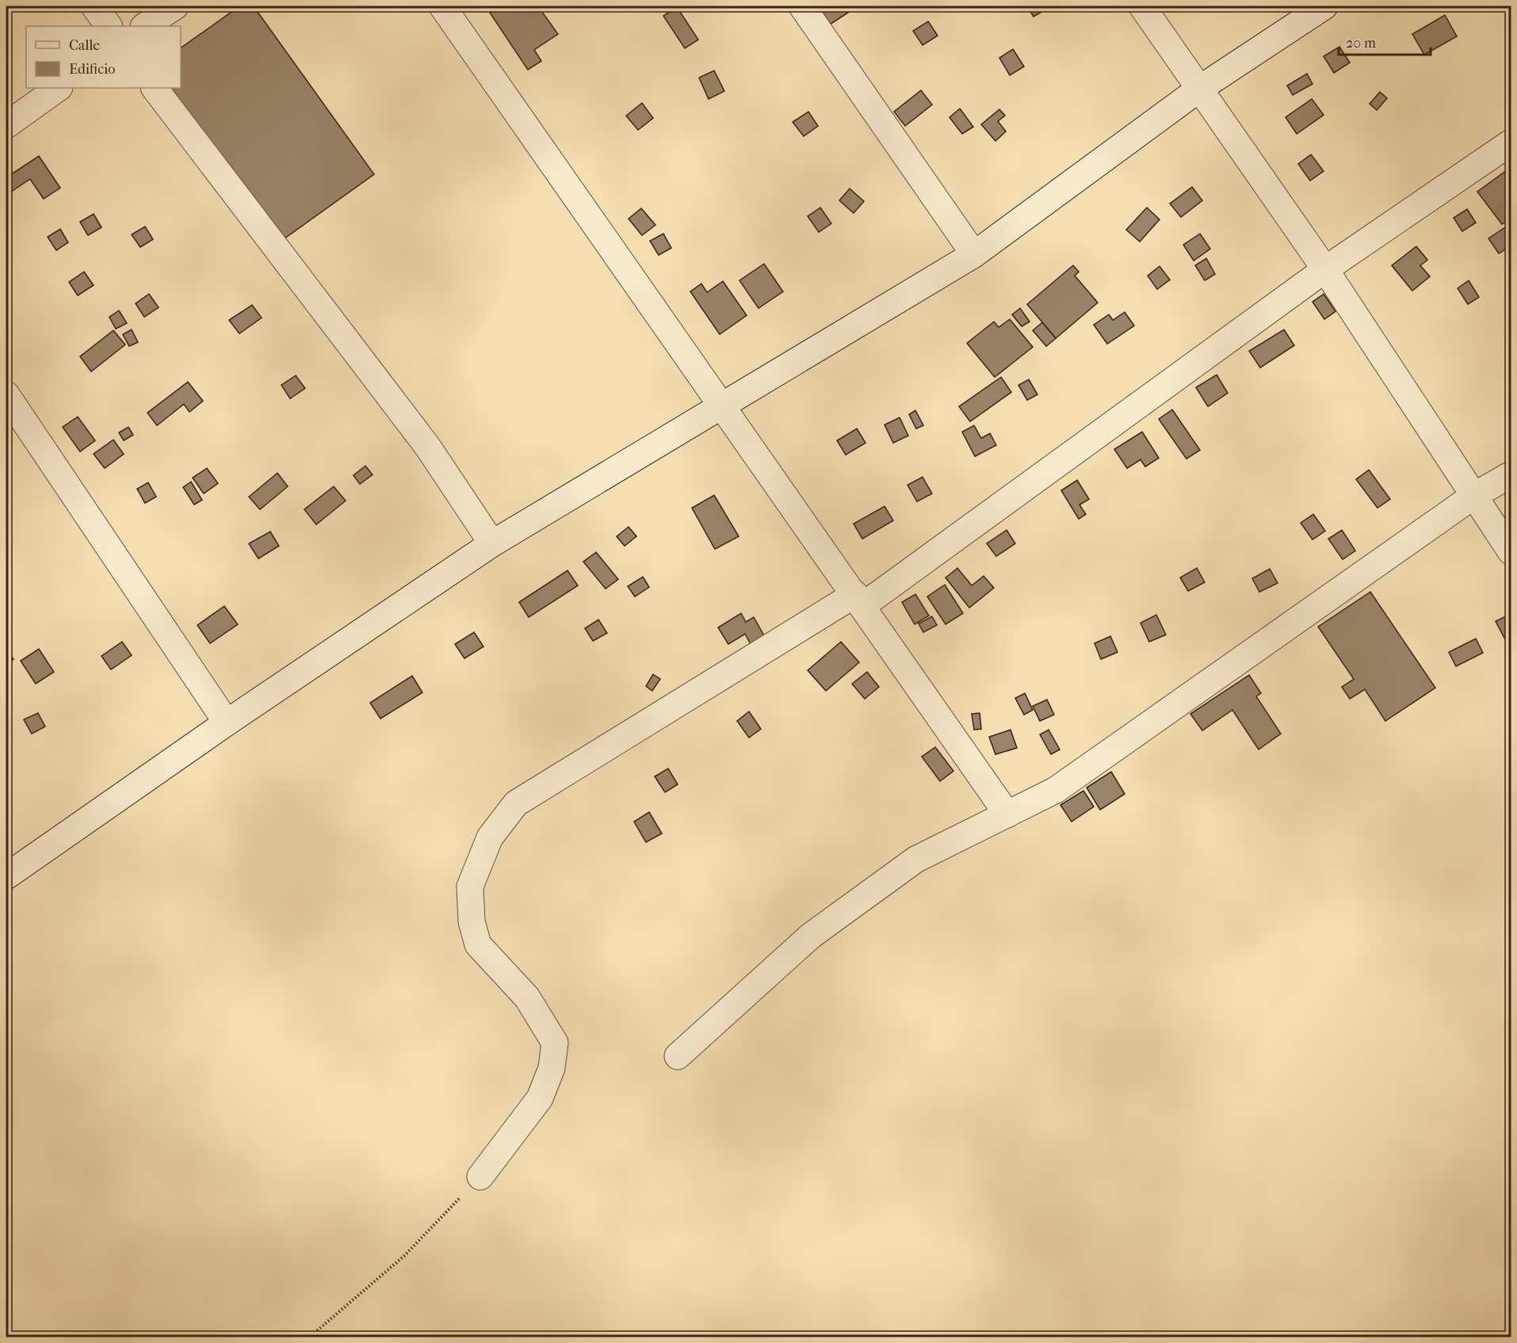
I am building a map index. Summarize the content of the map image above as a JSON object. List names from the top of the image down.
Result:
{
  "legend": ["Calle", "Edificio"],
  "scale_bar": "20 m"
}
